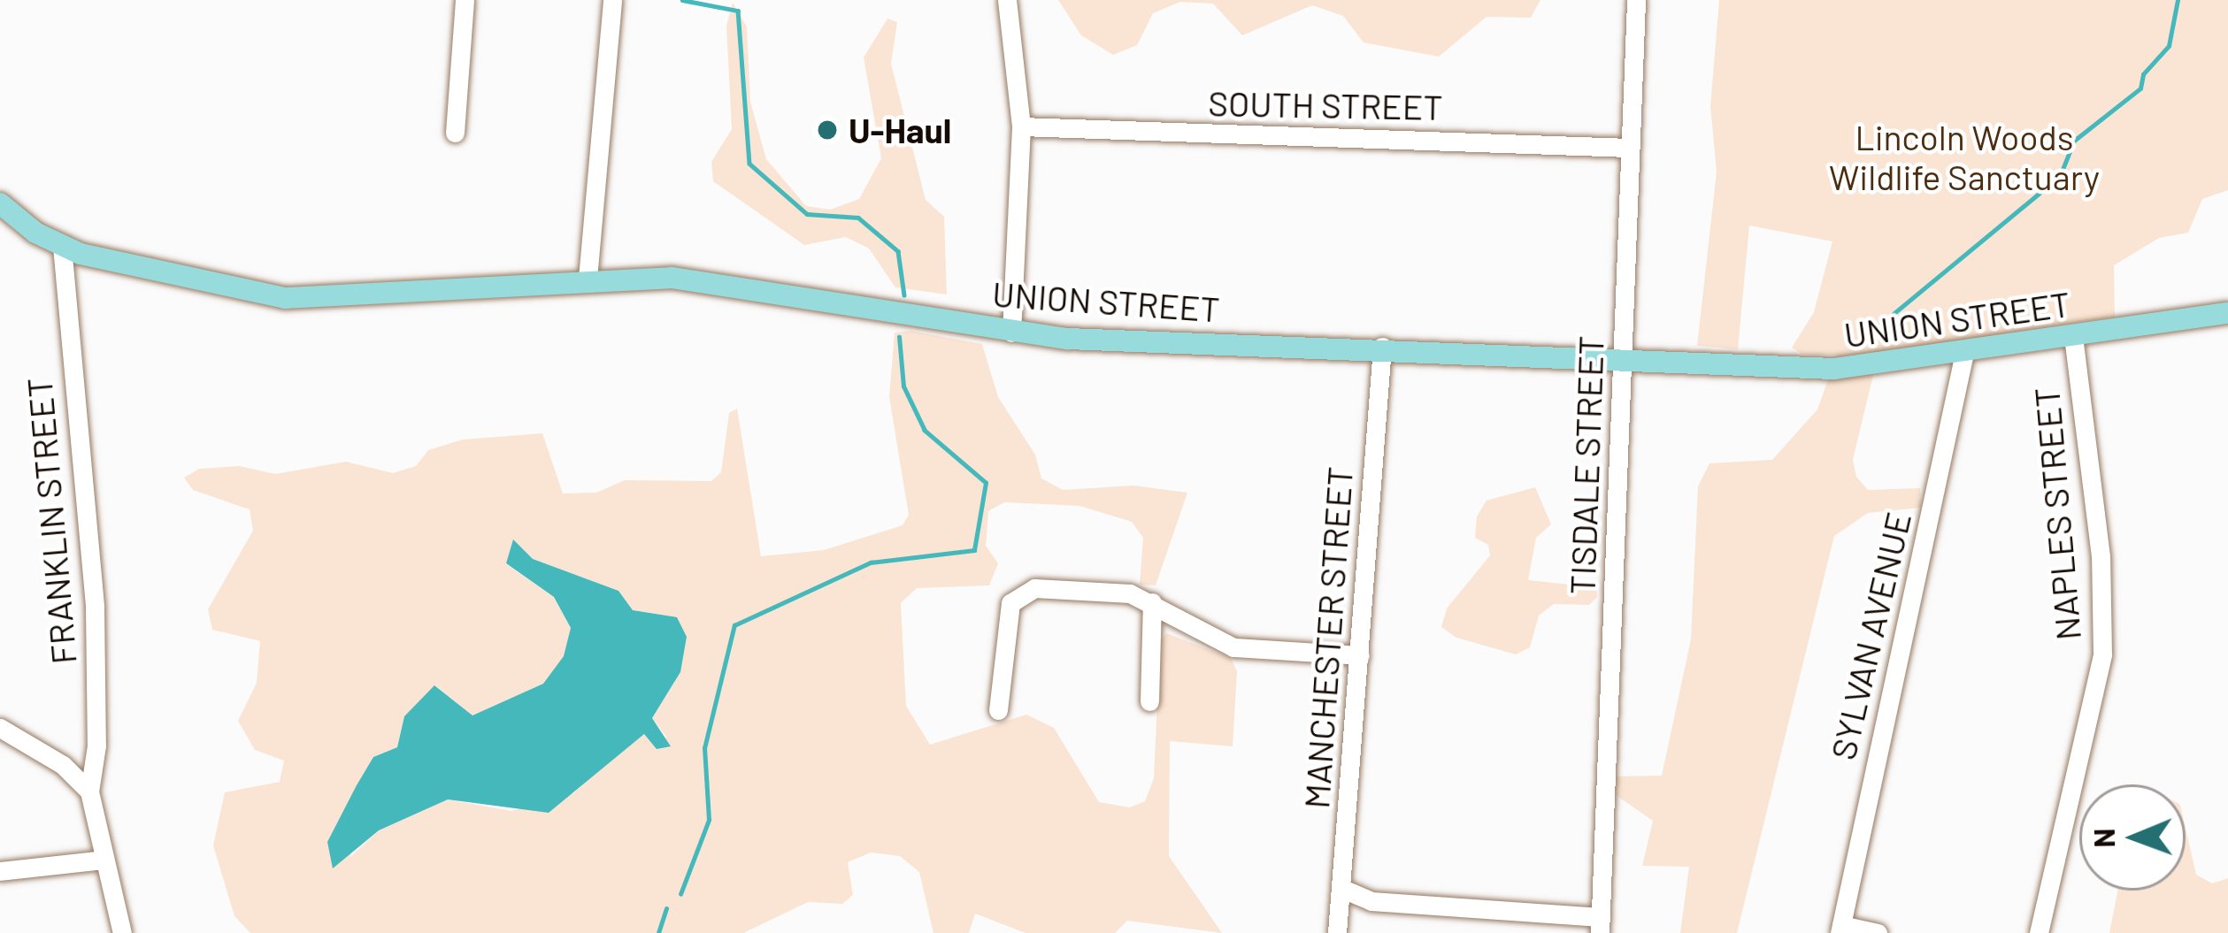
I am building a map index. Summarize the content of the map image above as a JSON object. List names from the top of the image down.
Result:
{
  "streets": {
    "main road": ["UNION STREET"],
    "street": [
      "SOUTH STREET",
      "TISDALE STREET",
      "NAPLES STREET",
      "FRANKLIN STREET",
      "SYLVAN AVENUE",
      "MANCHESTER STREET"
    ]
  },
  "crossings": [
    ["SOUTH STREET", "TISDALE STREET"],
    ["UNION STREET", "TISDALE STREET"],
    ["UNION STREET", "NAPLES STREET"],
    ["UNION STREET", "FRANKLIN STREET"],
    ["UNION STREET", "SYLVAN AVENUE"],
    ["UNION STREET", "MANCHESTER STREET"]
  ],
  "parks": ["Lincoln Woods Wildlife Sanctuary"],
  "places": ["U-Haul"],
  "north": "left"
}
